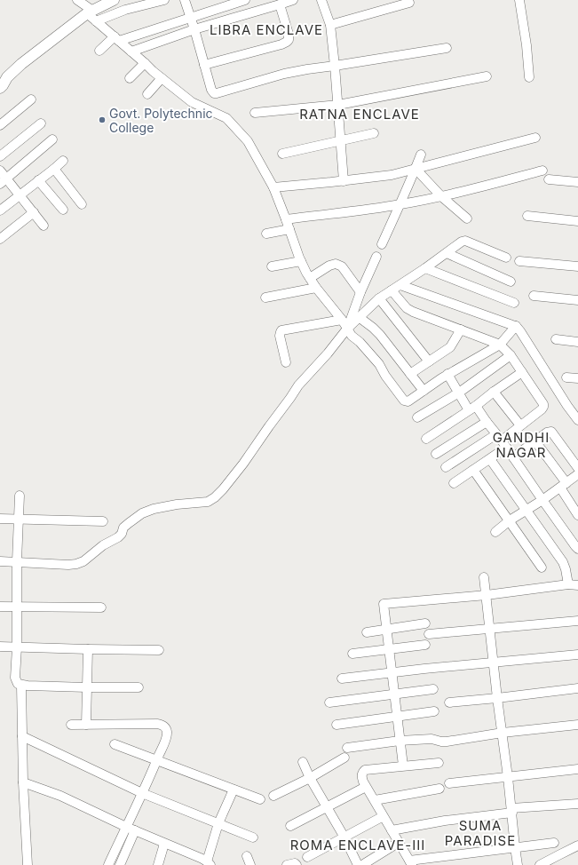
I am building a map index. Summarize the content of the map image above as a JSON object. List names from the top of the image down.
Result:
{
  "districts": [
    "LIBRA ENCLAVE",
    "RATNA ENCLAVE",
    "GANDHI NAGAR",
    "SUMA PARADISE",
    "ROMA ENCLAVE-III"
  ],
  "places": ["Govt. Polytechnic College"]
}
